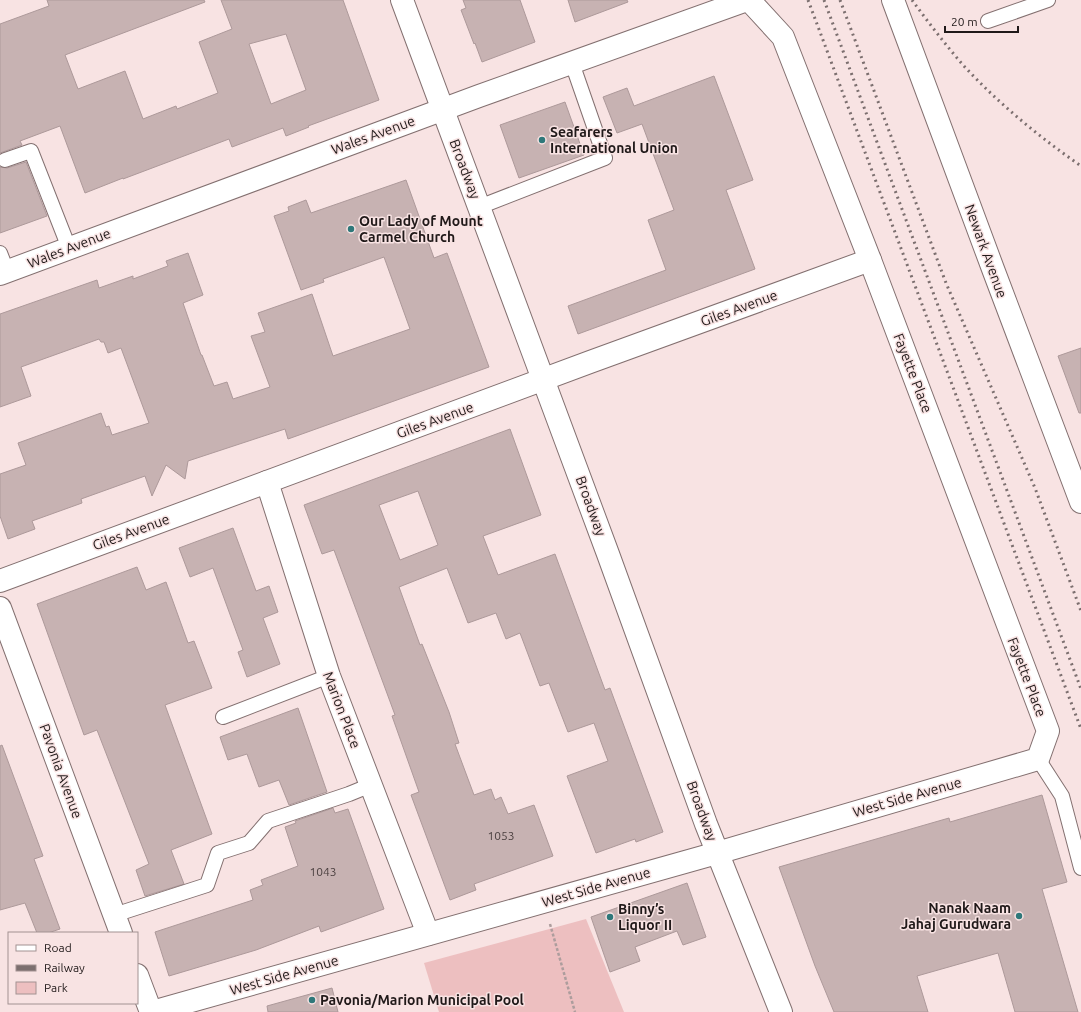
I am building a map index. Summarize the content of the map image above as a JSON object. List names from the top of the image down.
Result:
{
  "streets": {
    "street": [
      "Wales Avenue",
      "Broadway",
      "Newark Avenue",
      "Giles Avenue",
      "Fayette Place",
      "Marion Place",
      "Pavonia Avenue",
      "West Side Avenue"
    ]
  },
  "crossings": [
    ["Wales Avenue", "Broadway"],
    ["Wales Avenue", "Fayette Place"],
    ["Broadway", "Giles Avenue"],
    ["Broadway", "West Side Avenue"],
    ["Giles Avenue", "Fayette Place"],
    ["Giles Avenue", "Marion Place"],
    ["Fayette Place", "West Side Avenue"],
    ["Marion Place", "West Side Avenue"]
  ],
  "places": [
    "Seafarers International Union",
    "Our Lady of Mount Carmel Church",
    "Nanak Naam Jahaj Gurudwara",
    "Binny’s Liquor II",
    "Pavonia/Marion Municipal Pool"
  ],
  "house_numbers": ["1053", "1043"],
  "legend": ["Road", "Railway", "Park"],
  "scale_bar": "20 m"
}
